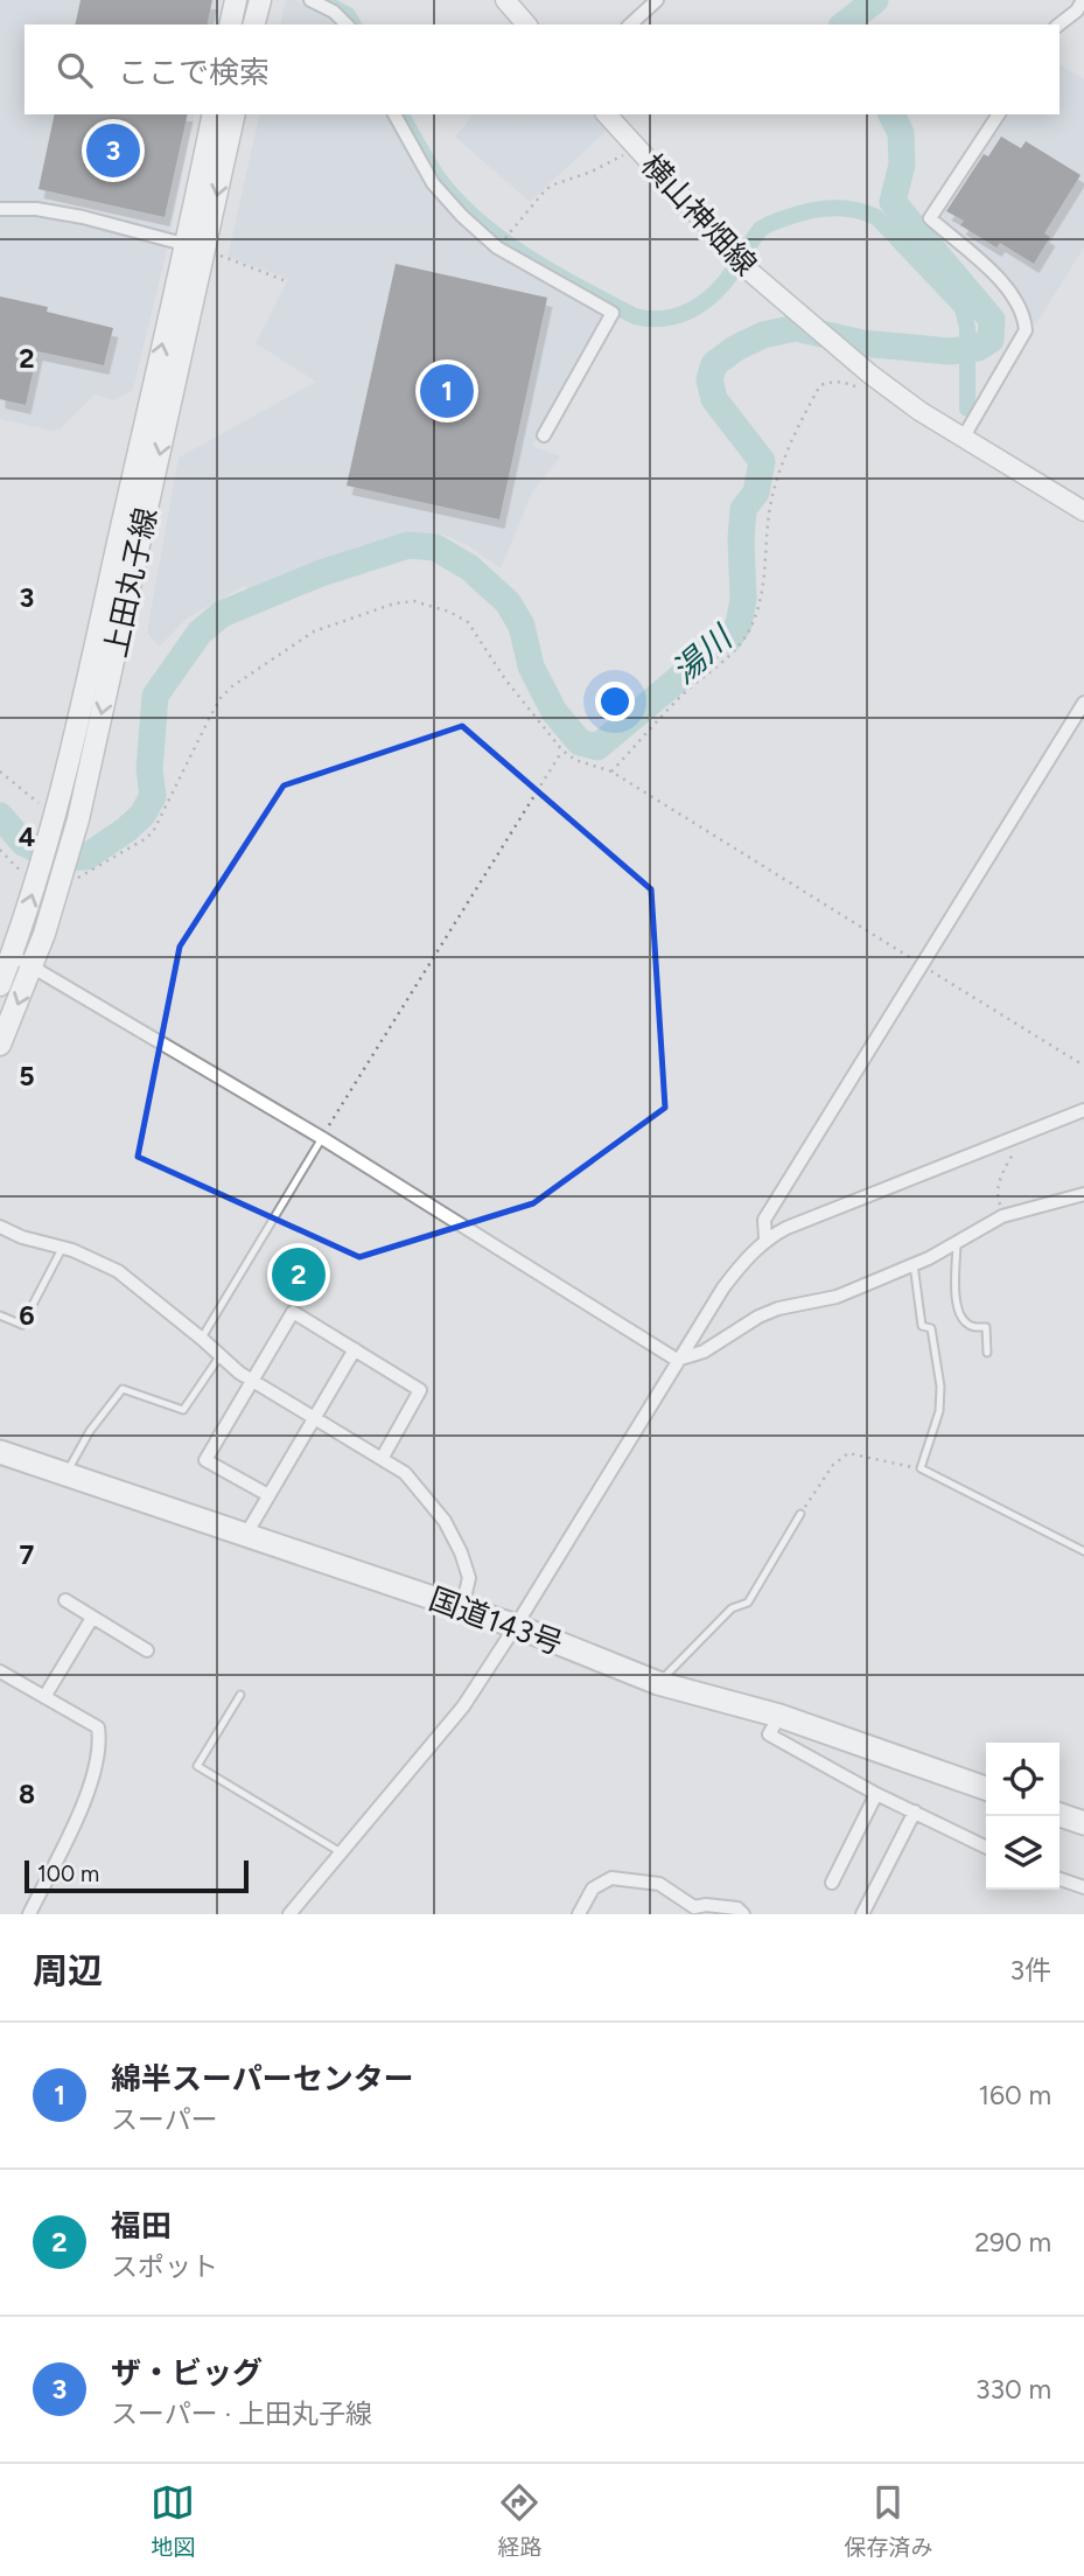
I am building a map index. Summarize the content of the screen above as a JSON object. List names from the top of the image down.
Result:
{
  "streets": {
    "highway": ["国道143号"],
    "main road": ["上田丸子線"],
    "street": ["横山神畑線"]
  },
  "water": ["湯川"],
  "scale_bar": "100 m",
  "page": {
    "search": "ここで検索",
    "pins": ["3", "1", "2"],
    "scale": "100 m",
    "heading": ["周辺", "3件"],
    "list": [
      {
        "mark": "1",
        "name": "綿半スーパーセンター",
        "note": "スーパー",
        "value": "160 m"
      },
      {
        "mark": "2",
        "name": "福田",
        "note": "スポット",
        "value": "290 m"
      },
      {
        "mark": "3",
        "name": "ザ・ビッグ",
        "note": "スーパー · 上田丸子線",
        "value": "330 m"
      }
    ],
    "nav": ["地図", "経路", "保存済み"]
  },
  "grid": {
    "rows": [
      "2",
      "3",
      "4",
      "5",
      "6",
      "7",
      "8"
    ]
  }
}
